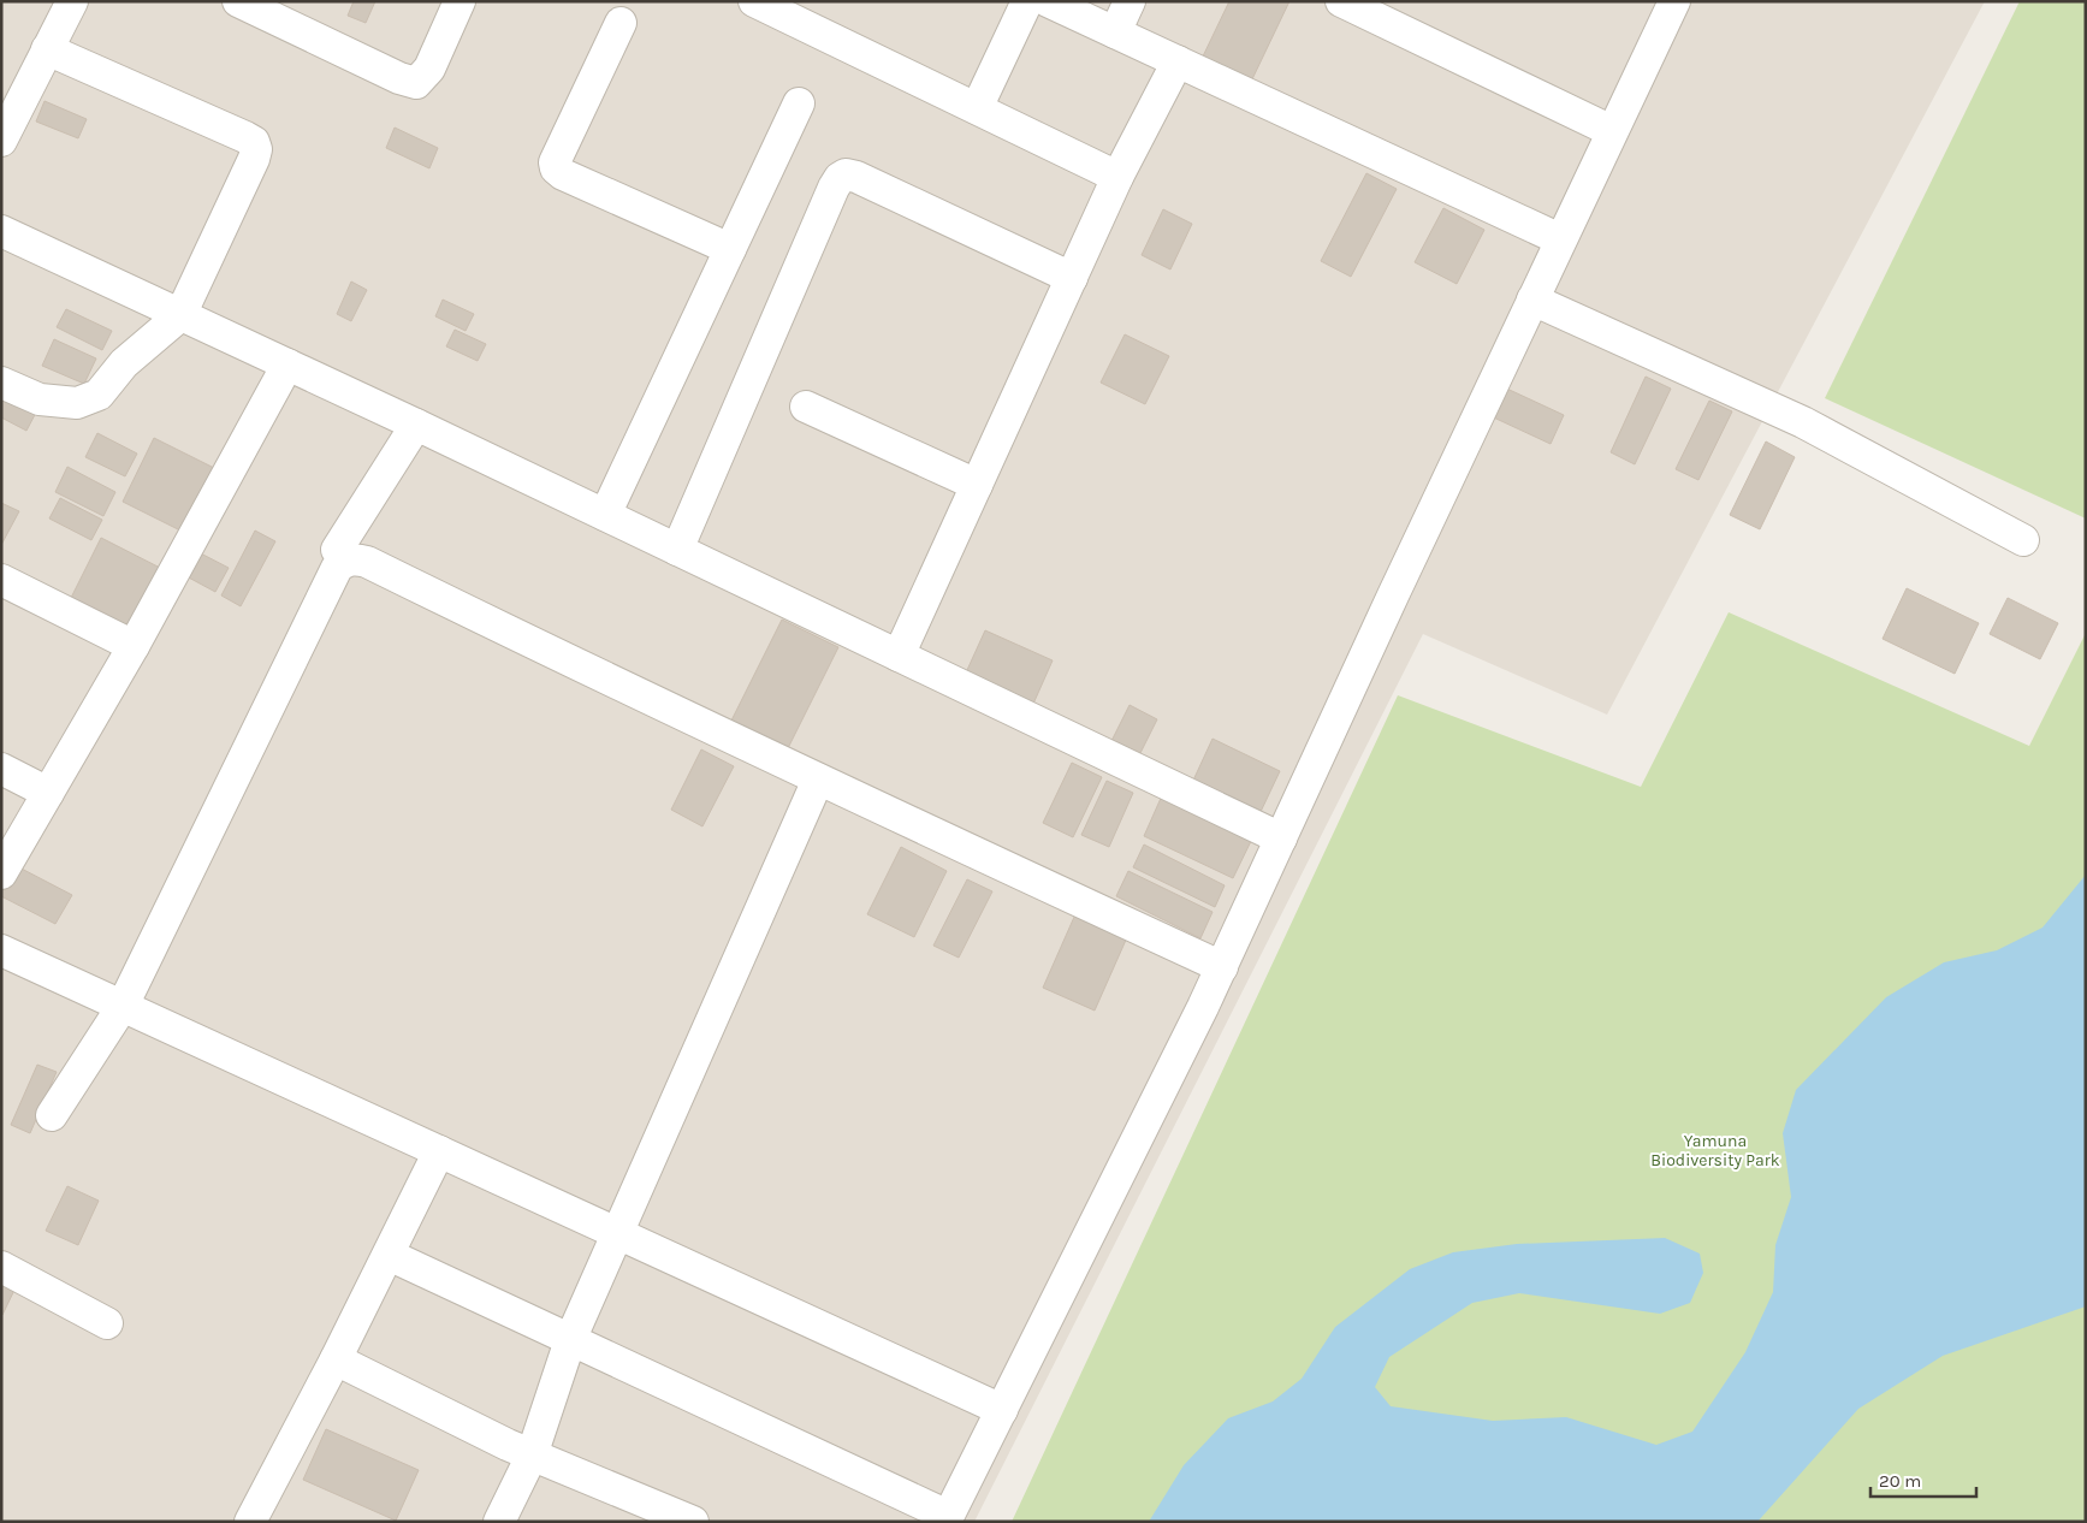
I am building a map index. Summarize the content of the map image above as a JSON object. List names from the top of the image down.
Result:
{
  "parks": ["Yamuna Biodiversity Park"],
  "scale_bar": "20 m"
}
